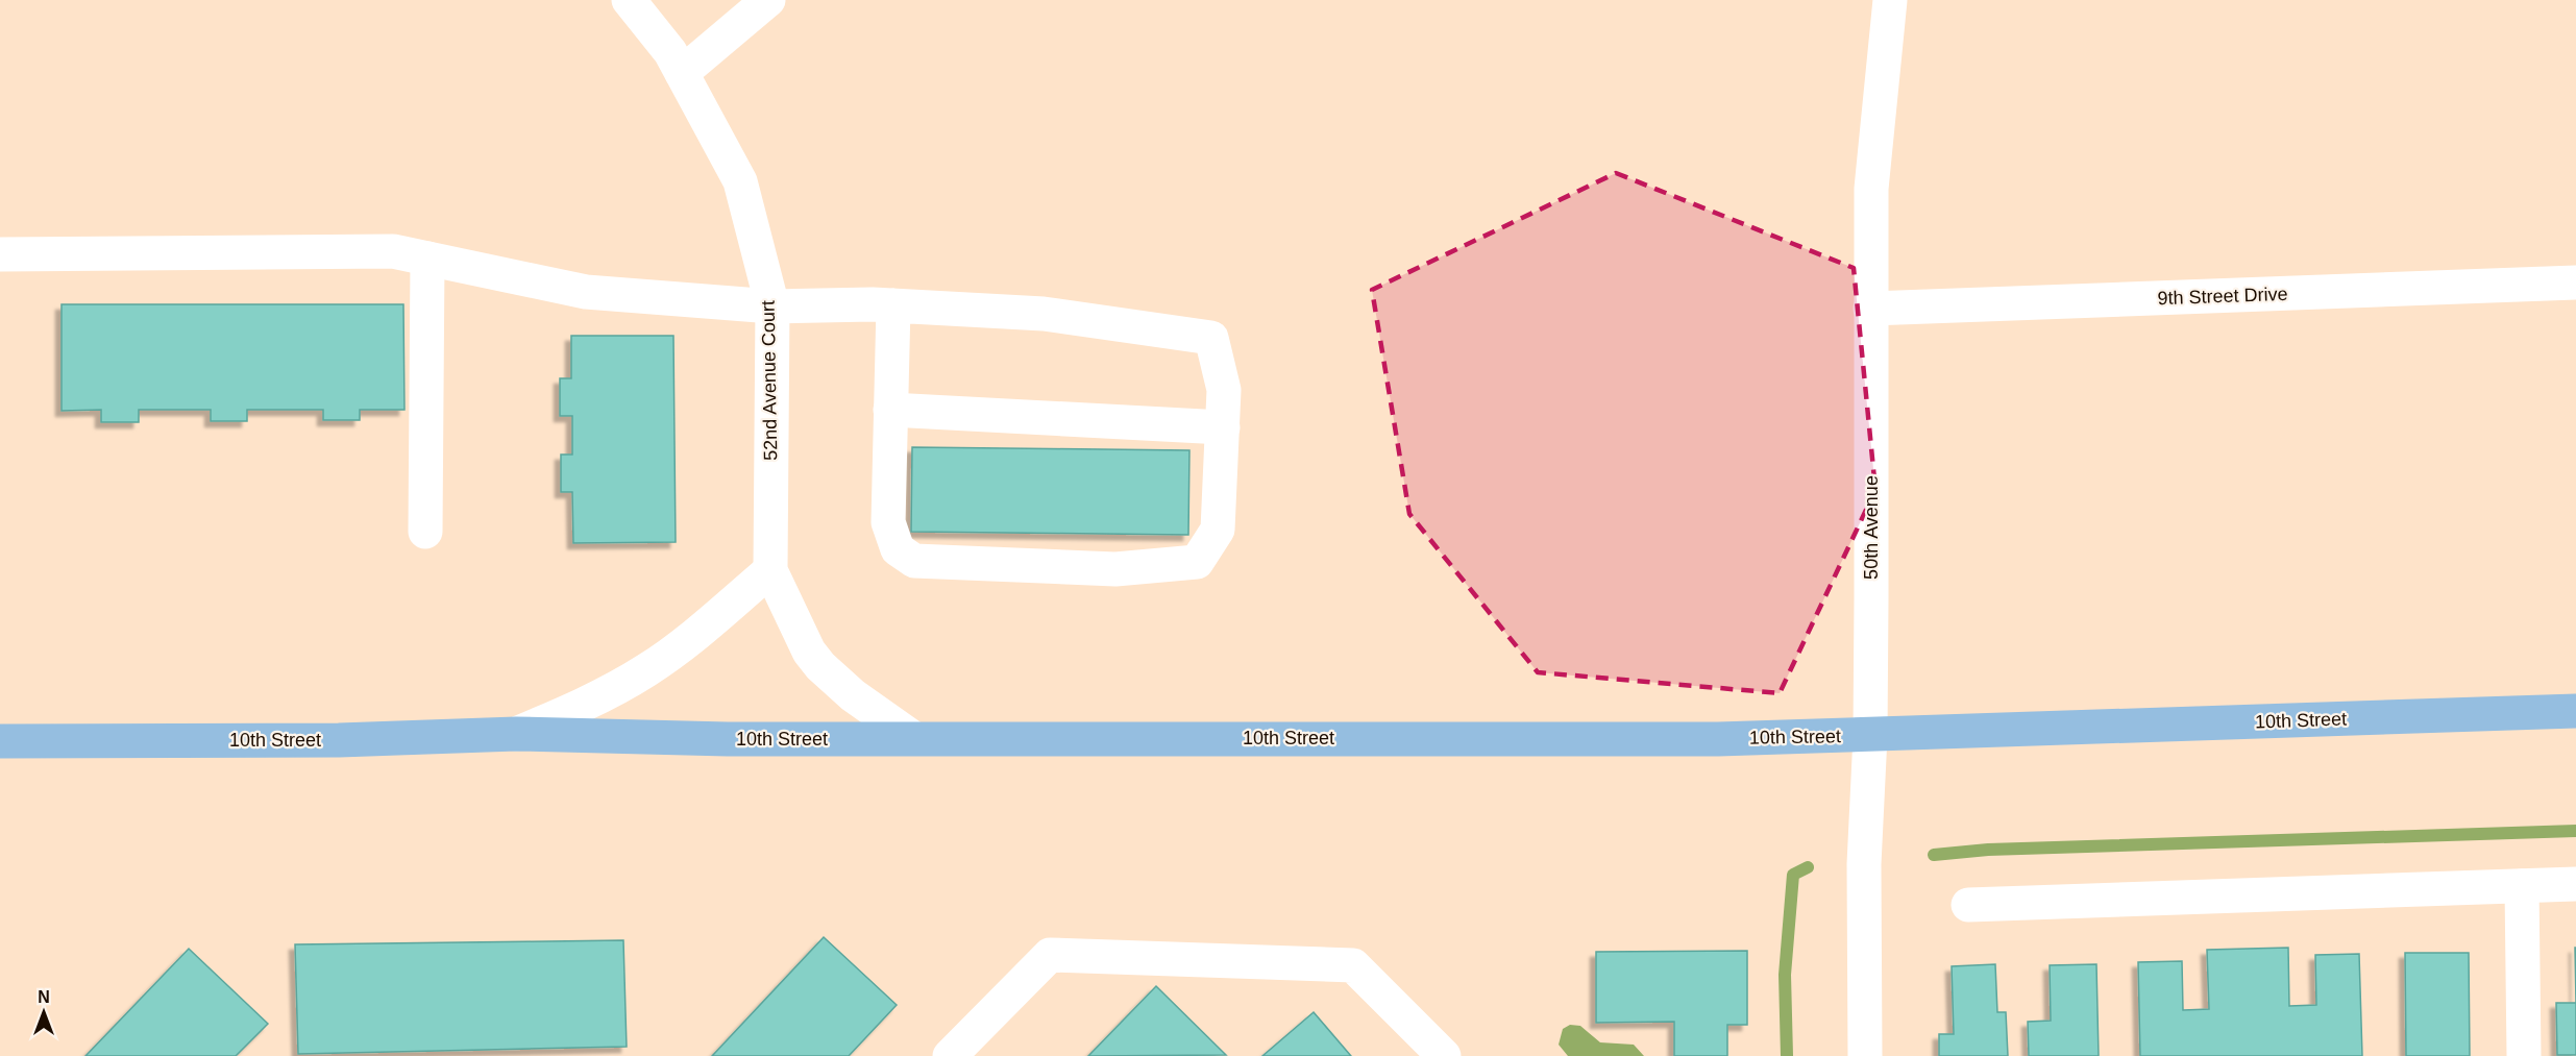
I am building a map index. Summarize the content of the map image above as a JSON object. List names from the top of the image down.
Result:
{
  "streets": {
    "main road": ["10th Street"],
    "street": ["9th Street Drive", "52nd Avenue Court", "50th Avenue"]
  },
  "crossings": [
    ["9th Street Drive", "50th Avenue"],
    ["52nd Avenue Court", "10th Street"],
    ["50th Avenue", "10th Street"]
  ],
  "north": "top"
}
